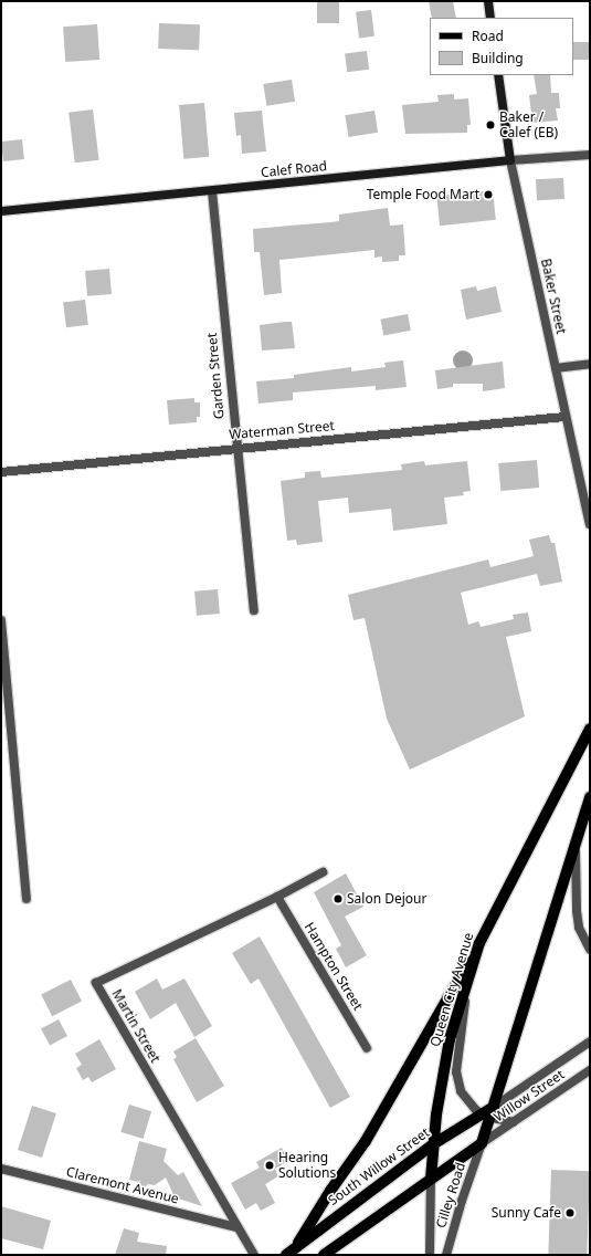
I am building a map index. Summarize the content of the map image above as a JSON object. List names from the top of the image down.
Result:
{
  "streets": {
    "main road": [
      "Calef Road",
      "Baker Street",
      "Queen City Avenue",
      "South Willow Street"
    ],
    "street": [
      "Garden Street",
      "Waterman Street",
      "Hampton Street",
      "Martin Street",
      "Willow Street",
      "Claremont Avenue",
      "Cilley Road"
    ]
  },
  "crossings": [
    ["Calef Road", "Baker Street"],
    ["Calef Road", "Garden Street"],
    ["Baker Street", "Waterman Street"],
    ["Garden Street", "Waterman Street"],
    ["Hampton Street", "Martin Street"],
    ["Queen City Avenue", "South Willow Street"],
    ["Queen City Avenue", "Cilley Road"],
    ["Martin Street", "Claremont Avenue"],
    ["Willow Street", "South Willow Street"],
    ["Willow Street", "Cilley Road"]
  ],
  "places": [
    "Baker / Calef (EB)",
    "Temple Food Mart",
    "Salon Dejour",
    "Hearing Solutions",
    "Sunny Cafe"
  ],
  "legend": ["Road", "Building"]
}
